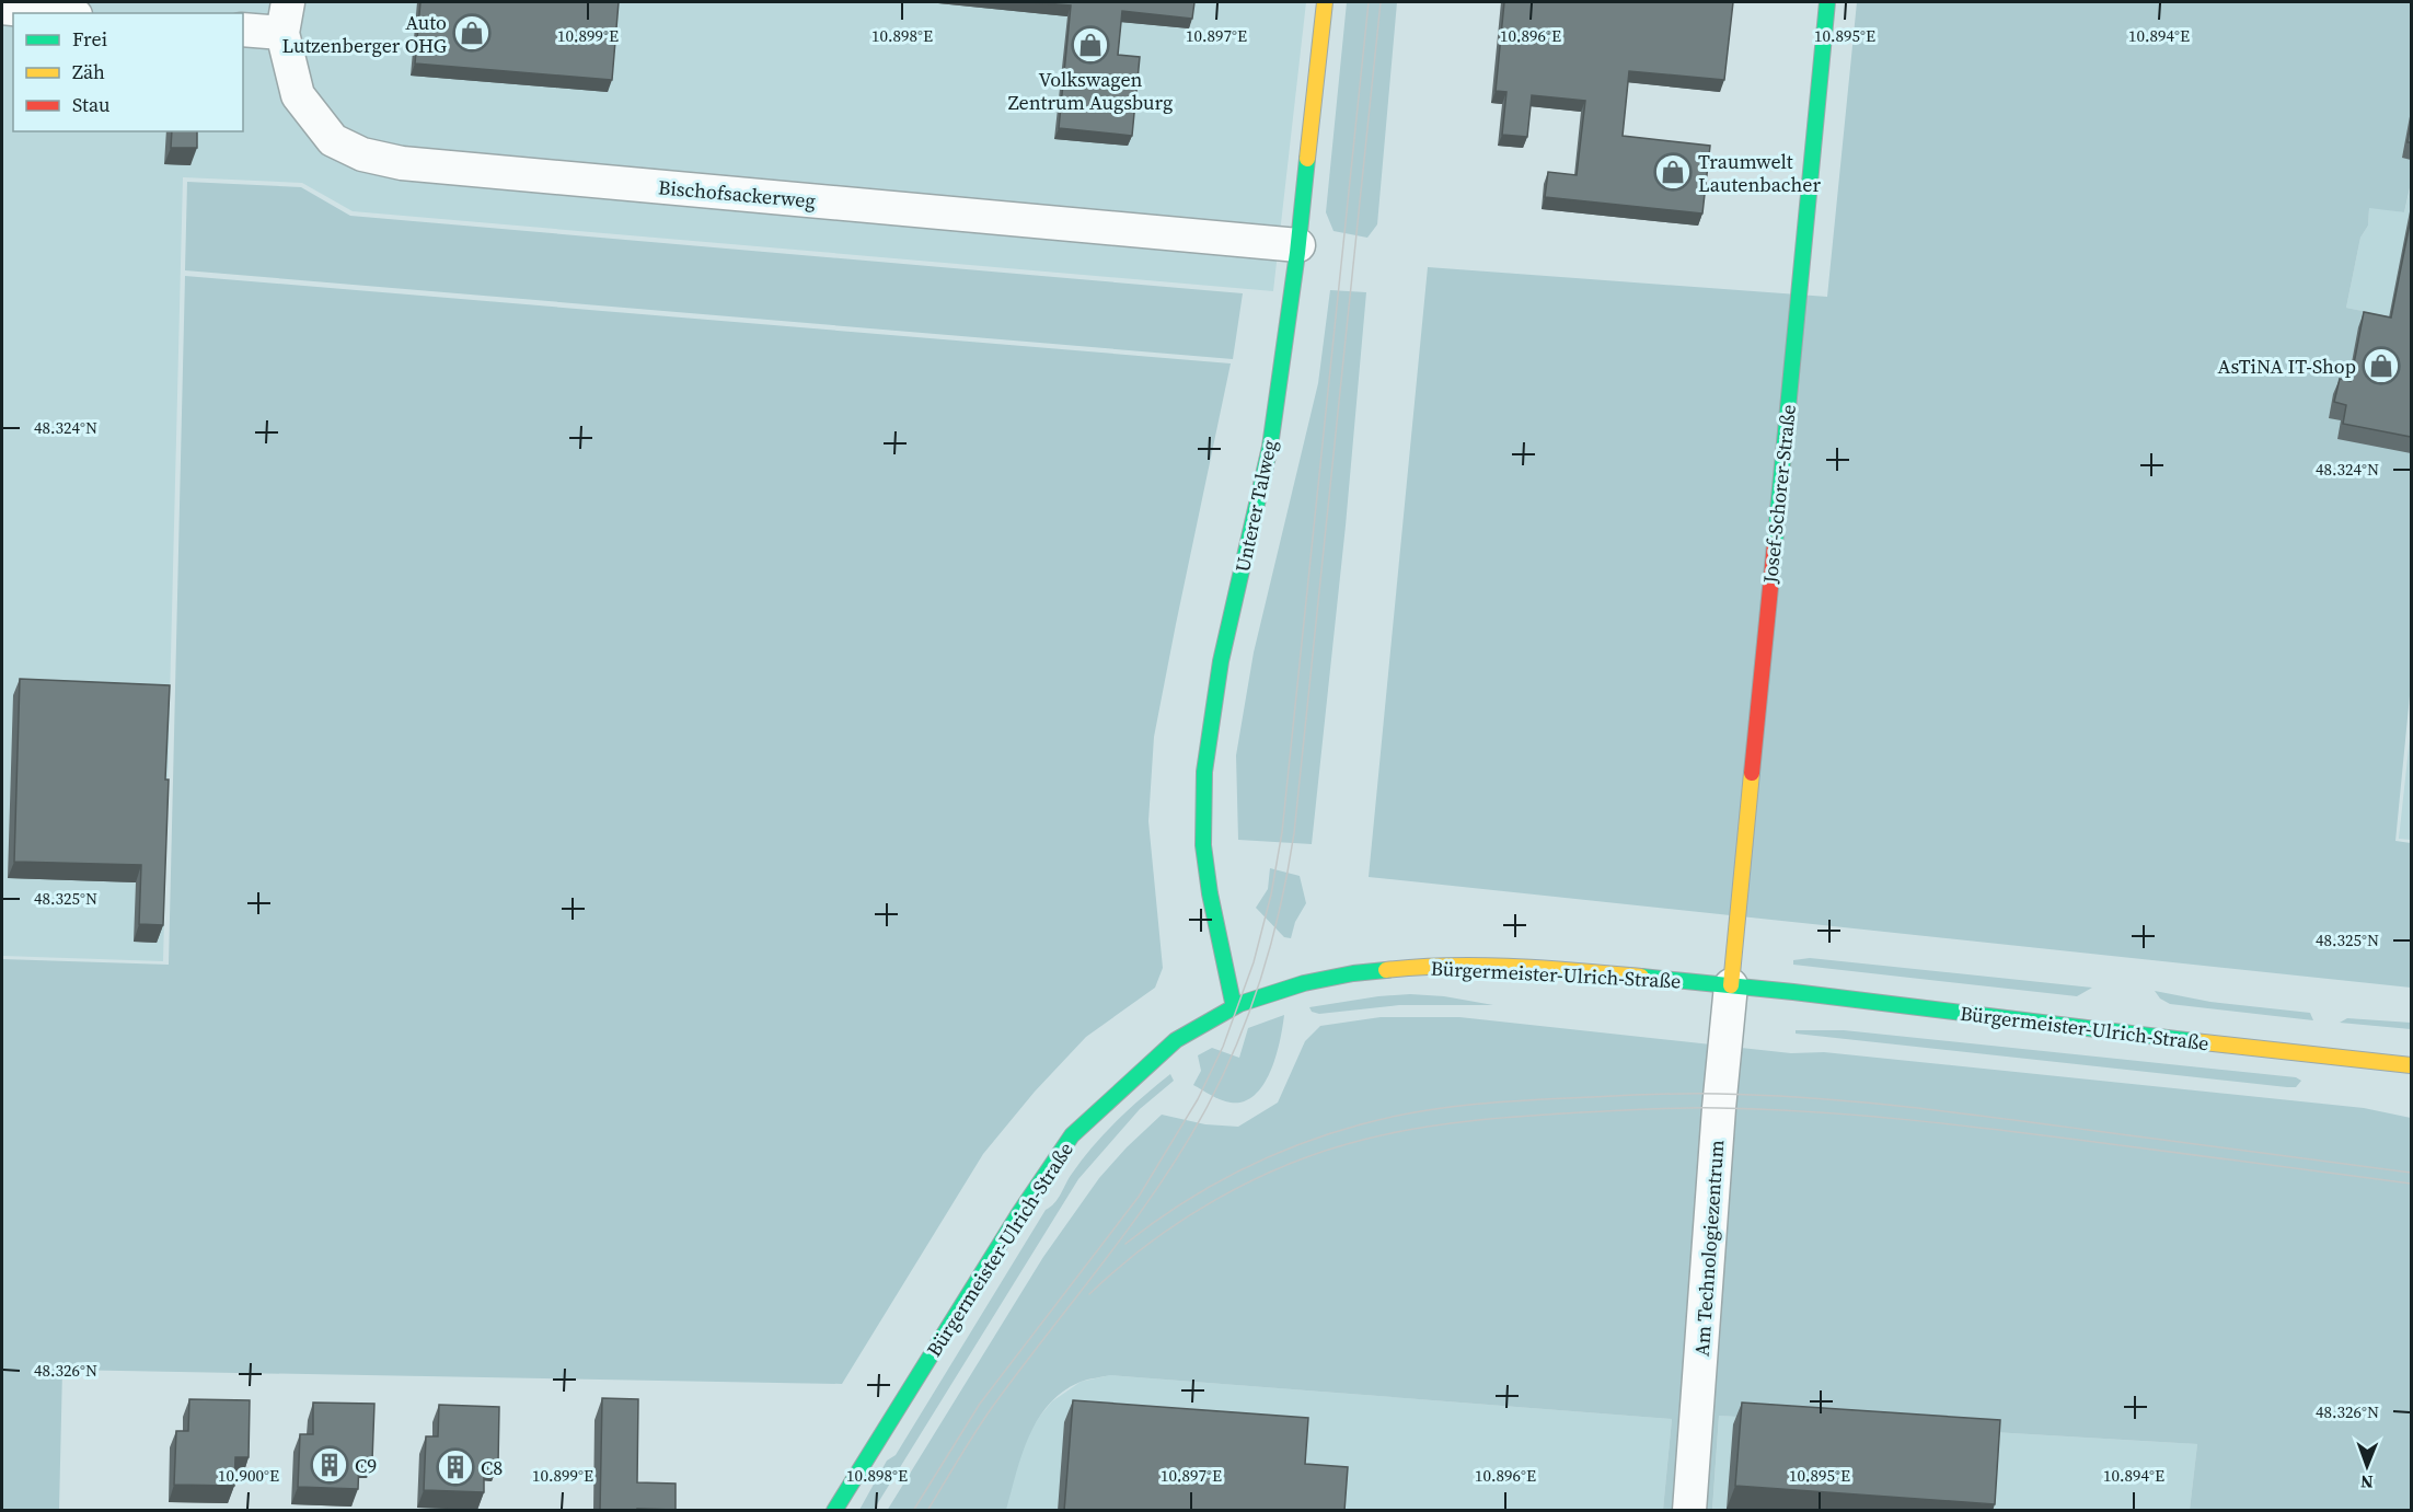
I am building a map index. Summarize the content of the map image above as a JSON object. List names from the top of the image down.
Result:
{
  "streets": {
    "street": [
      "Bischofsackerweg",
      "Josef-Schorer-Straße",
      "Unterer Talweg",
      "Bürgermeister-Ulrich-Straße",
      "Am Technologiezentrum"
    ]
  },
  "crossings": [
    ["Bischofsackerweg", "Unterer Talweg"],
    ["Josef-Schorer-Straße", "Bürgermeister-Ulrich-Straße"],
    ["Josef-Schorer-Straße", "Am Technologiezentrum"],
    ["Unterer Talweg", "Bürgermeister-Ulrich-Straße"],
    ["Bürgermeister-Ulrich-Straße", "Am Technologiezentrum"]
  ],
  "places": {
    "shop": [
      "Auto Lutzenberger OHG",
      "Volkswagen Zentrum Augsburg",
      "Traumwelt Lautenbacher",
      "AsTiNA IT-Shop"
    ],
    "building": ["C9", "C8"]
  },
  "legend": ["Frei", "Zäh", "Stau"],
  "north": "bottom",
  "coordinates": [
    "10.899°E",
    "10.898°E",
    "10.897°E",
    "10.896°E",
    "10.895°E",
    "10.894°E",
    "48.324°N",
    "48.325°N",
    "48.326°N",
    "10.900°E"
  ]
}
